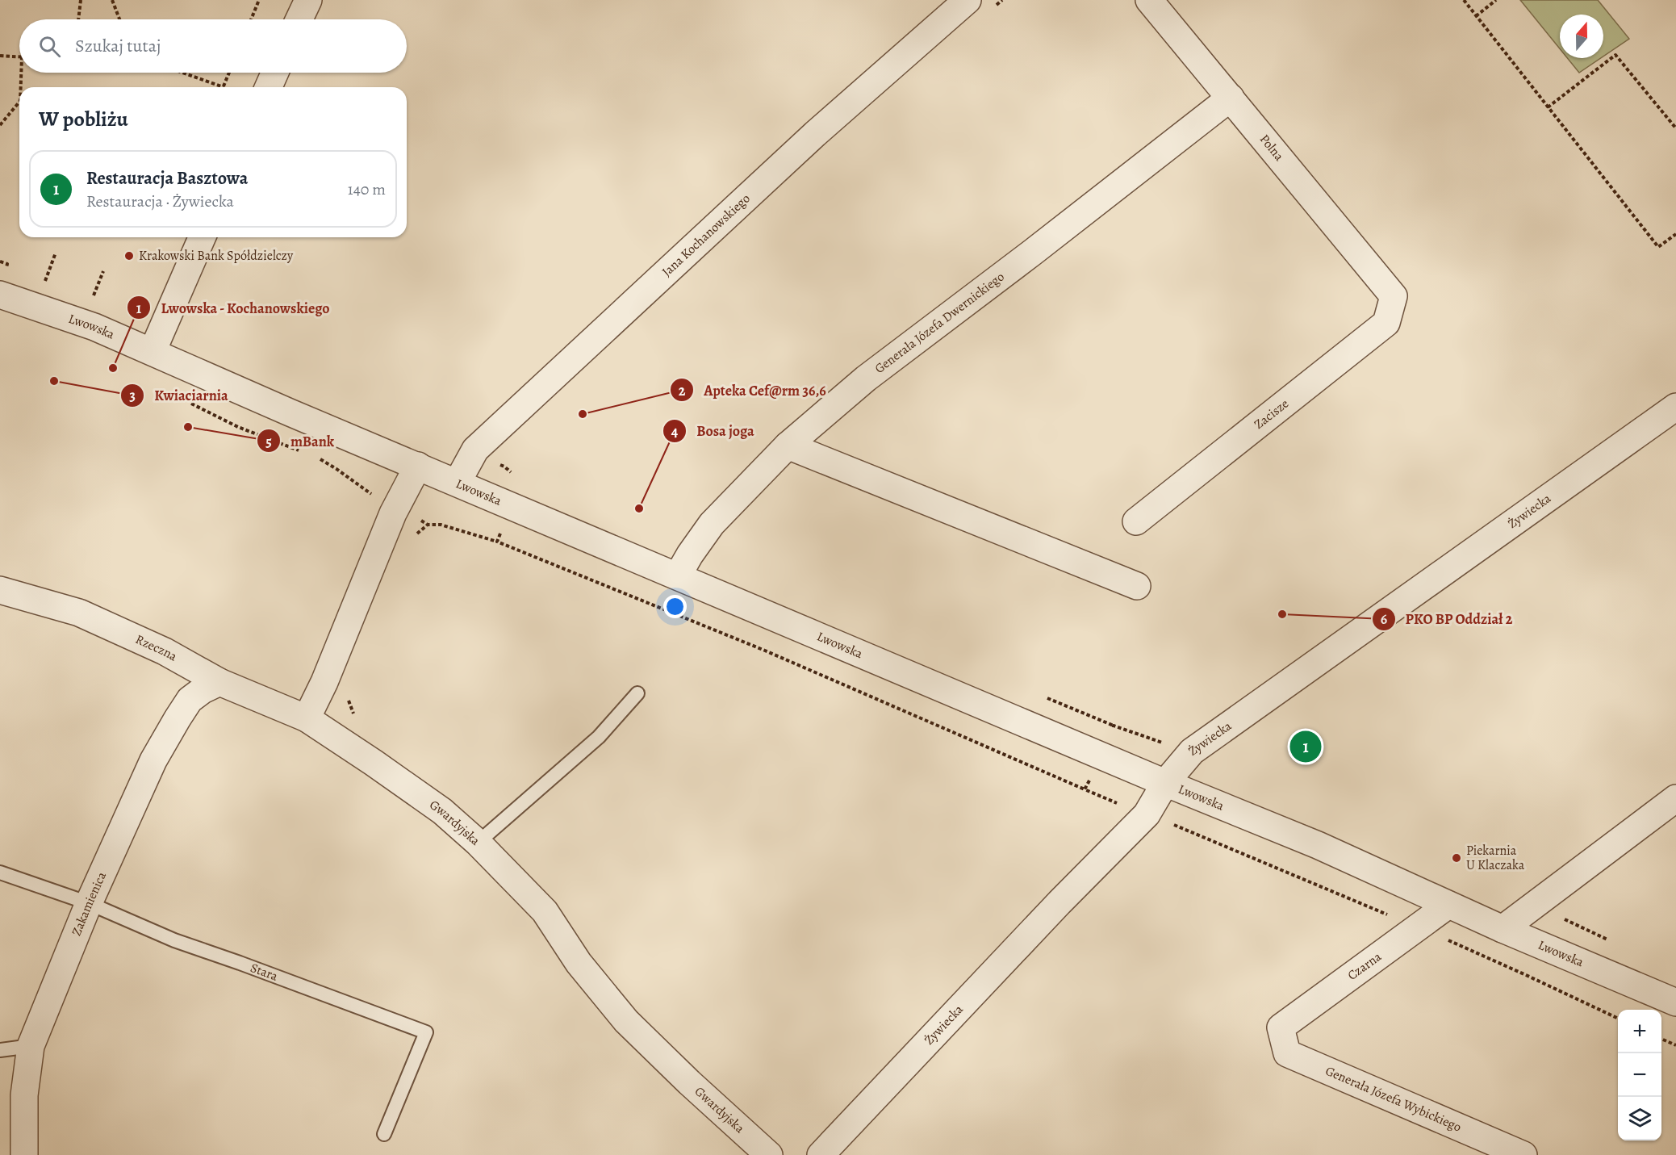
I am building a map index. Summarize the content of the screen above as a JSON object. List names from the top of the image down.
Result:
{
  "streets": {
    "street": [
      "Polna",
      "Jana Kochanowskiego",
      "Generała Józefa Dwernickiego",
      "Lwowska",
      "Zacisze",
      "Żywiecka",
      "Rzeczna",
      "Gwardyjska",
      "Zakamienica",
      "Czarna",
      "Generała Józefa Wybickiego"
    ],
    "lane": ["Stara"]
  },
  "crossings": [
    ["Polna", "Generała Józefa Dwernickiego"],
    ["Polna", "Zacisze"],
    ["Jana Kochanowskiego", "Lwowska"],
    ["Generała Józefa Dwernickiego", "Lwowska"],
    ["Lwowska", "Żywiecka"],
    ["Lwowska", "Czarna"],
    ["Rzeczna", "Gwardyjska"],
    ["Rzeczna", "Zakamienica"],
    ["Zakamienica", "Stara"],
    ["Czarna", "Generała Józefa Wybickiego"]
  ],
  "places": [
    "Krakowski Bank Spółdzielczy",
    "Lwowska - Kochanowskiego",
    "Kwiaciarnia",
    "Apteka Cef@rm 36,6",
    "mBank",
    "Bosa joga",
    "PKO BP Oddział 2",
    "Piekarnia U Klaczaka"
  ],
  "north": "top",
  "page": {
    "search": "Szukaj tutaj",
    "heading": "W pobliżu",
    "list": [
      {
        "mark": "1",
        "name": "Restauracja Basztowa",
        "note": "Restauracja · Żywiecka",
        "value": "140 m"
      }
    ],
    "pins": "1",
    "map_buttons": ["+", "−"]
  }
}
